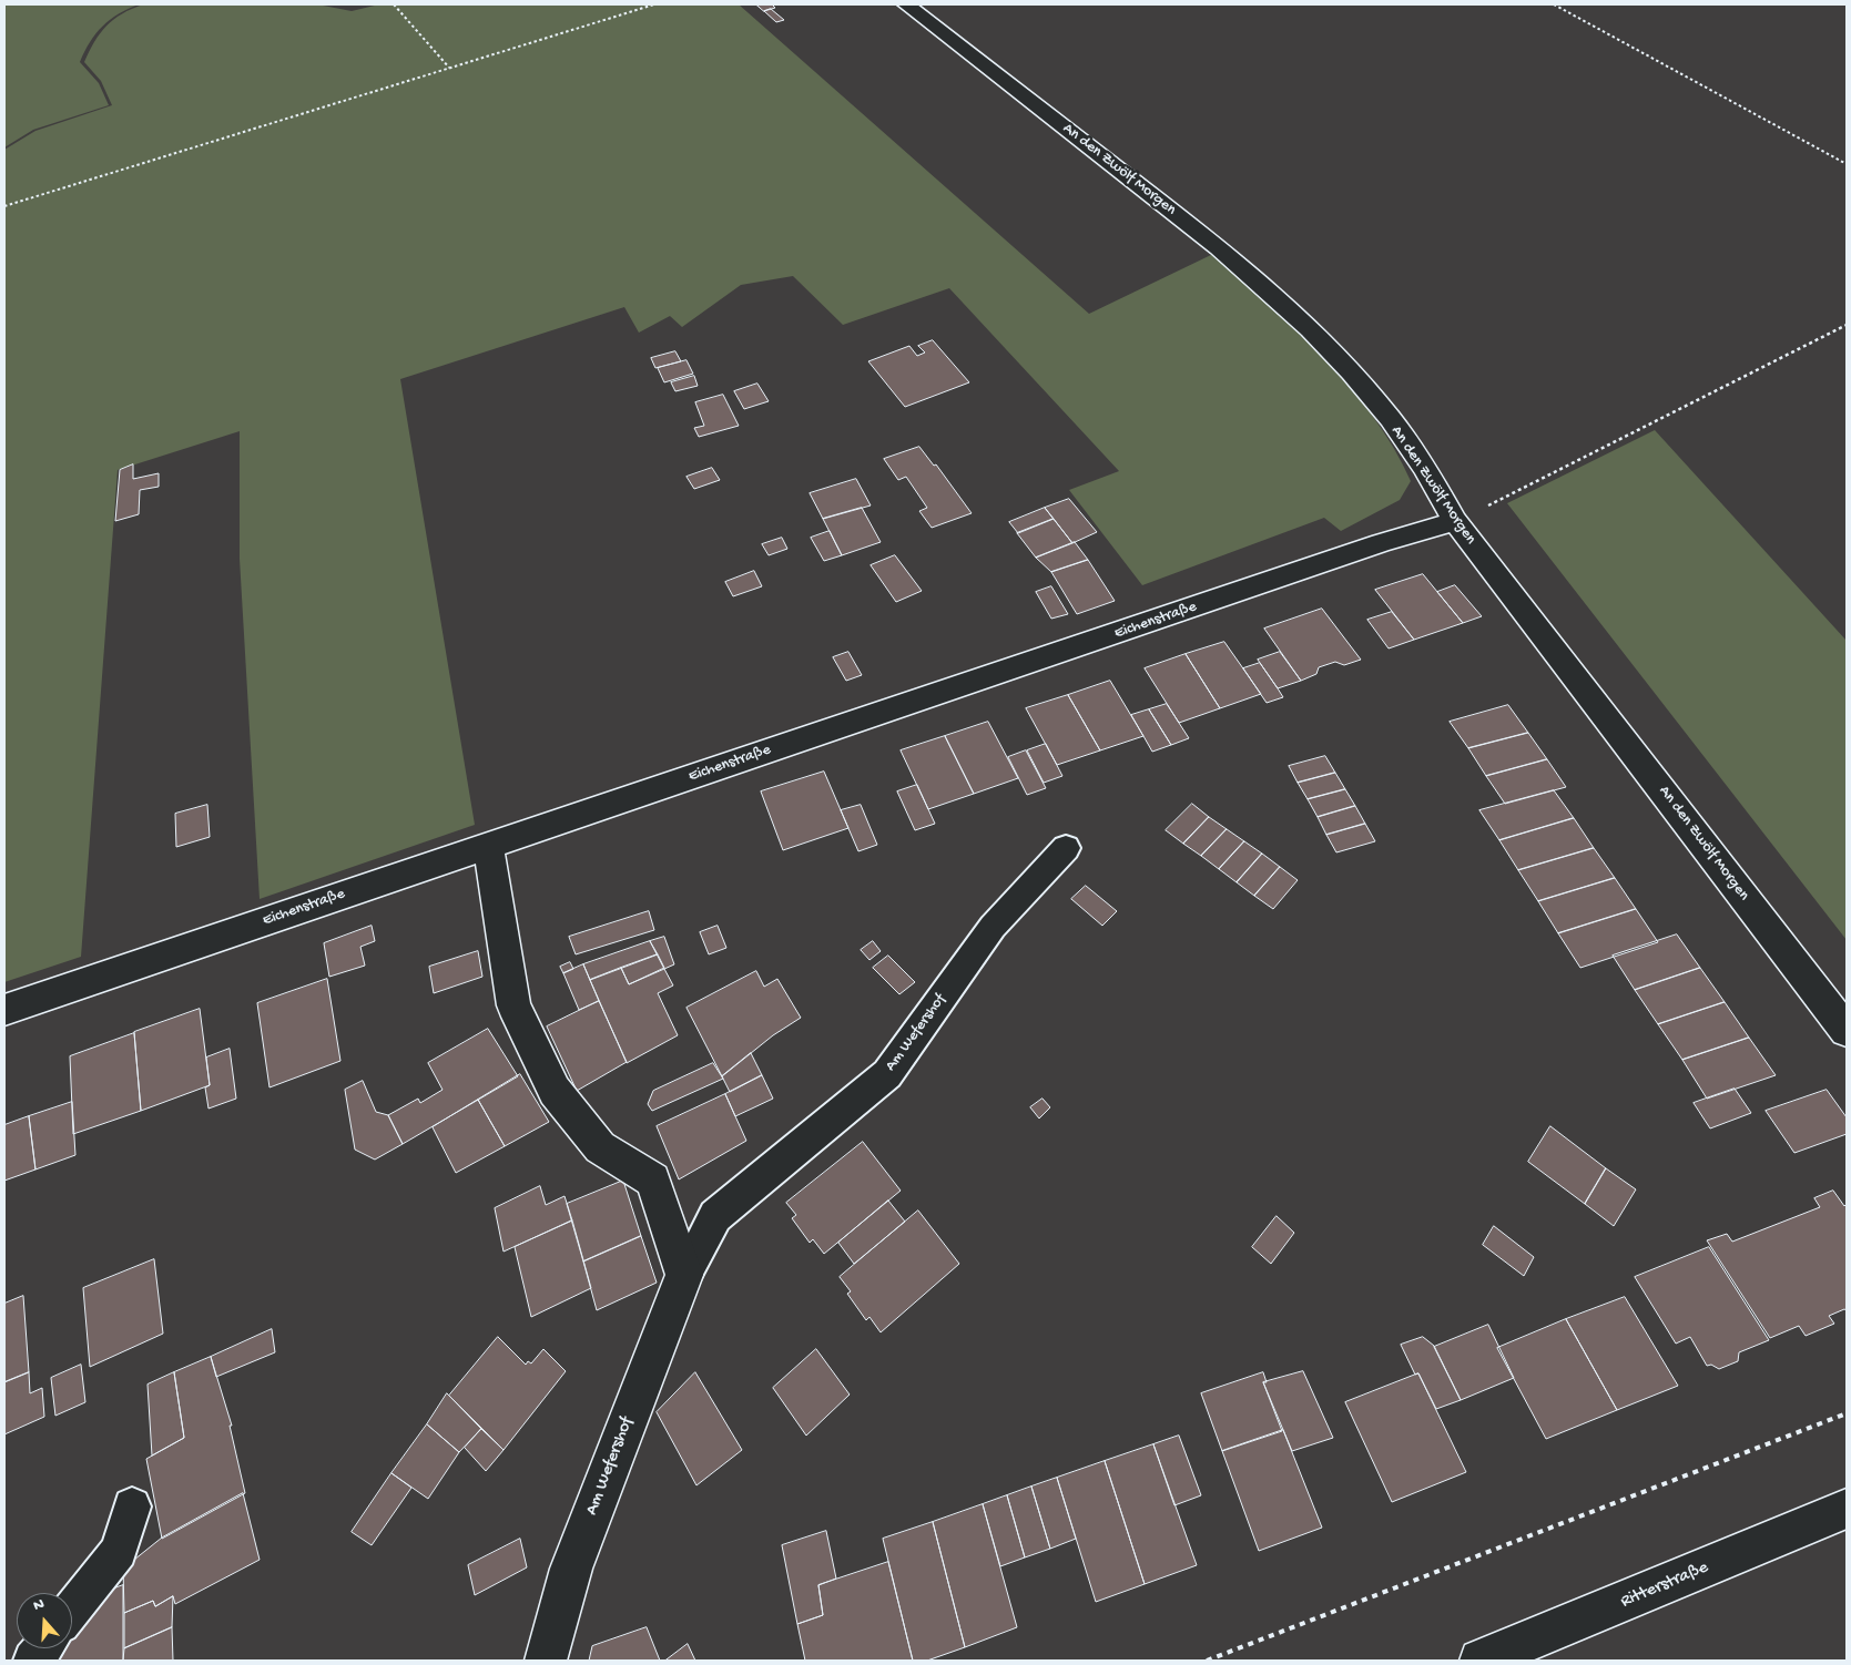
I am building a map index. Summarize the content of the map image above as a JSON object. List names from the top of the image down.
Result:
{
  "streets": {
    "street": [
      "An den Zwölf Morgen",
      "Eichenstraße",
      "Am Wefershof",
      "Ritterstraße"
    ]
  },
  "crossings": [
    ["An den Zwölf Morgen", "Eichenstraße"]
  ],
  "north": "top"
}
